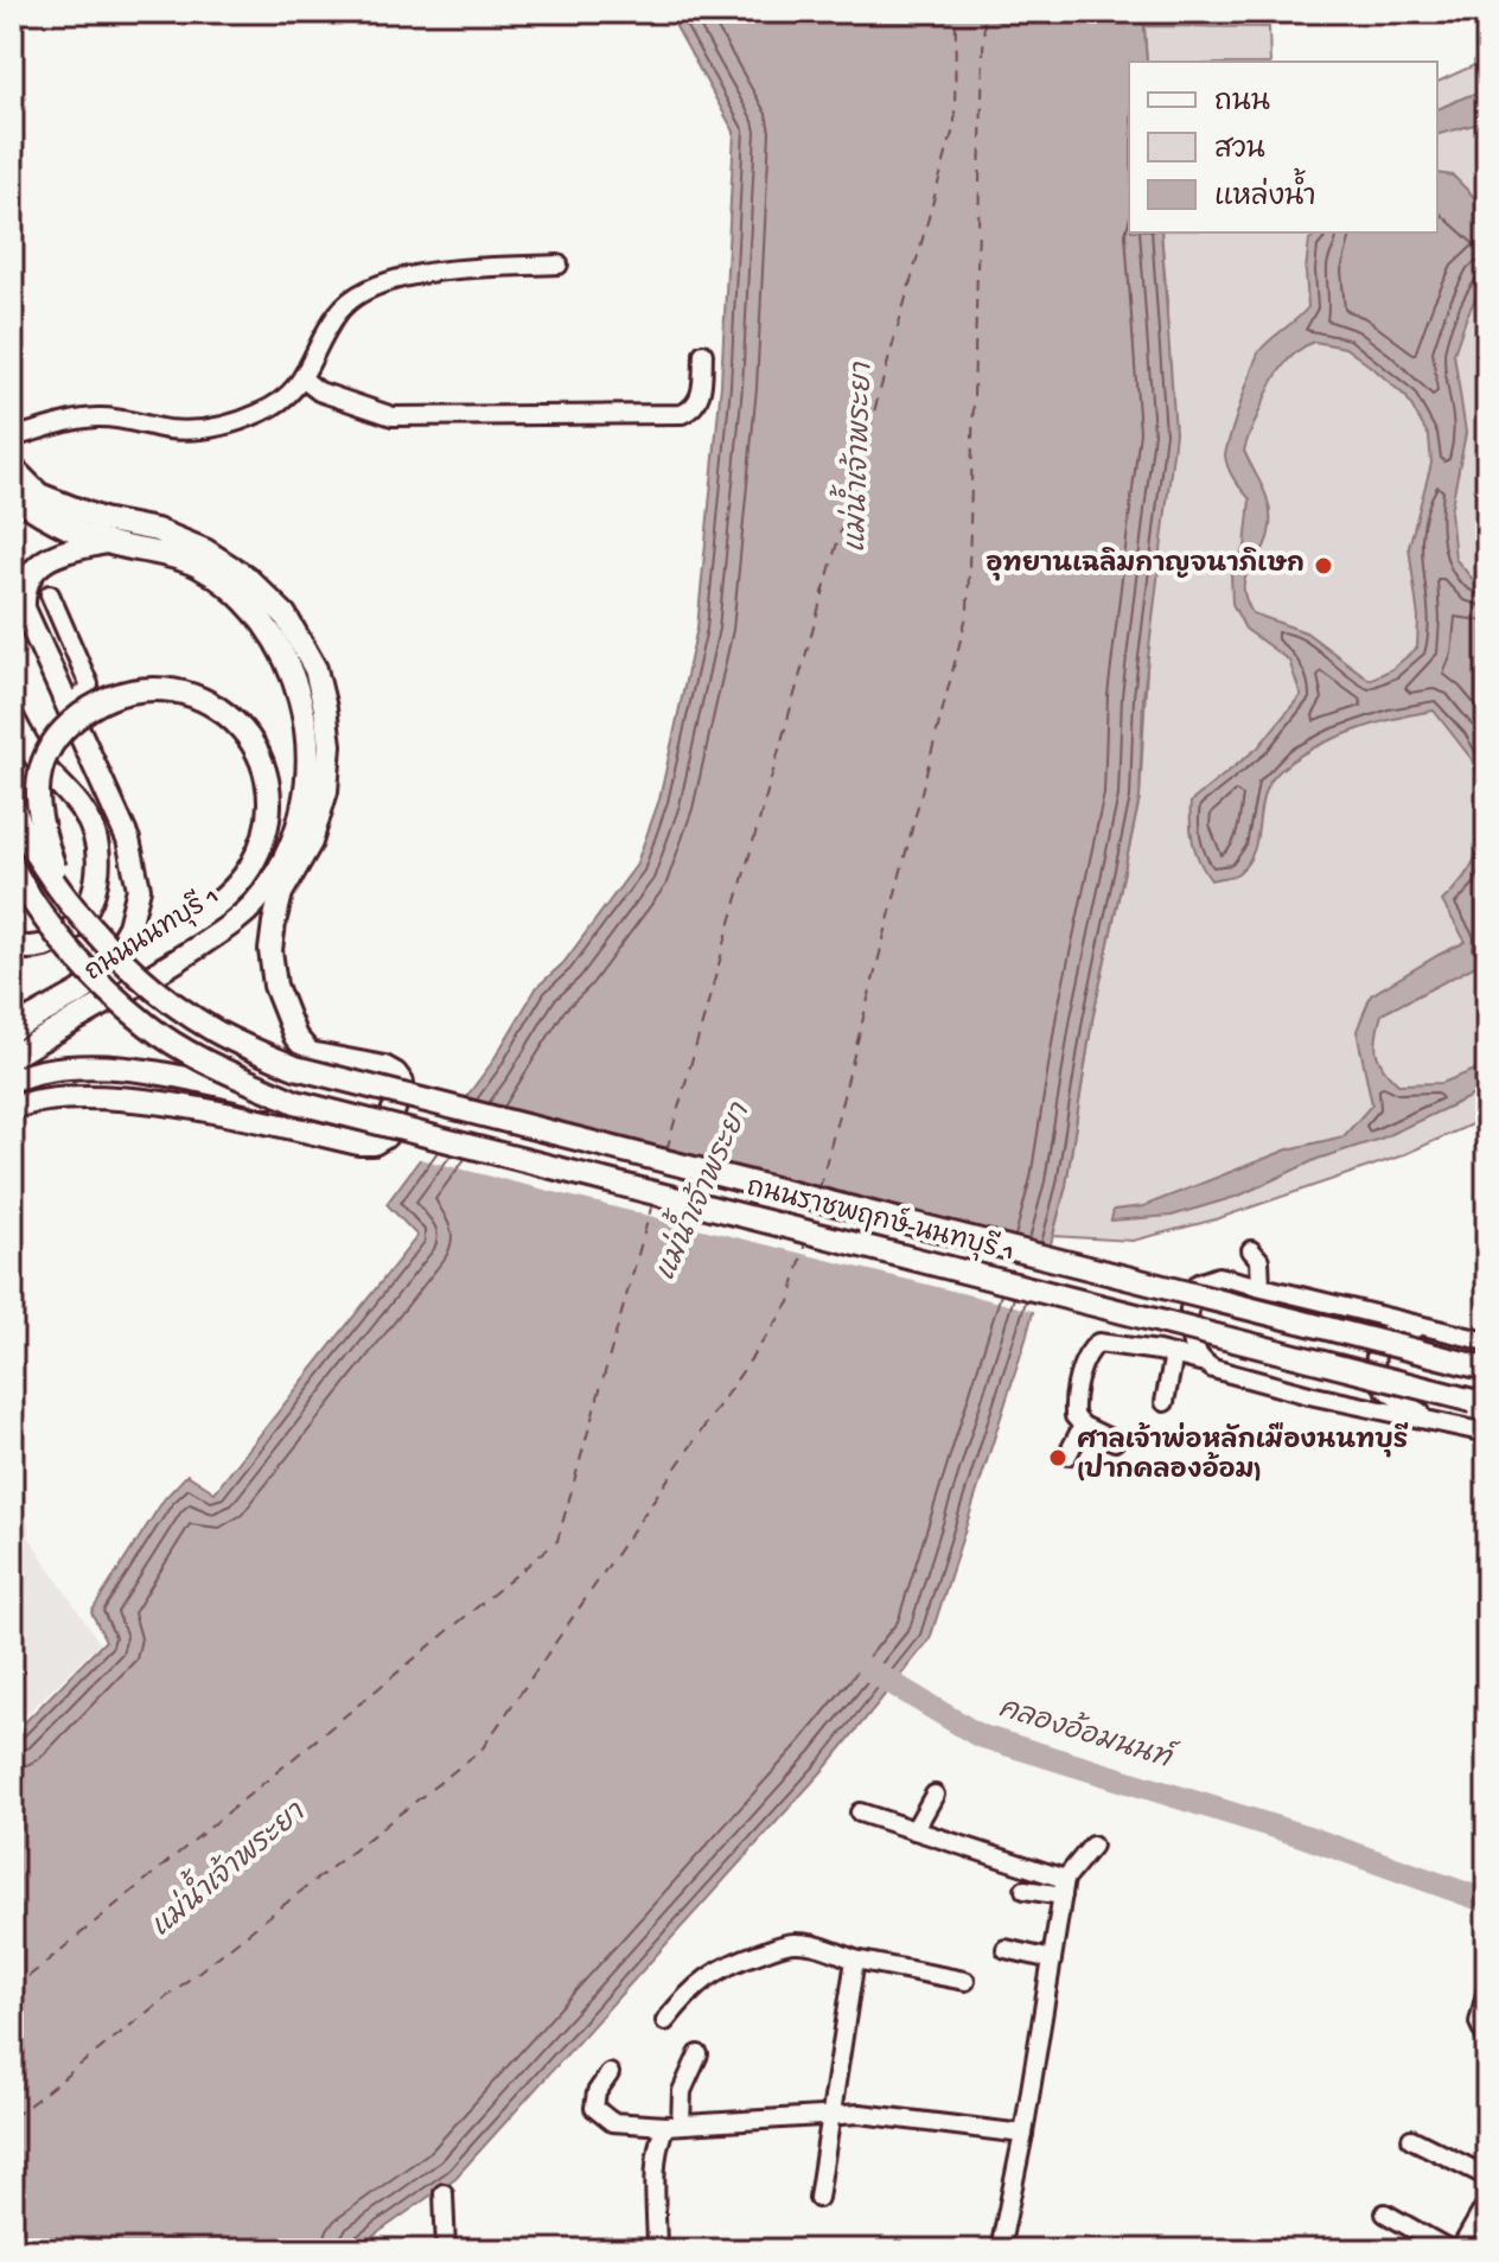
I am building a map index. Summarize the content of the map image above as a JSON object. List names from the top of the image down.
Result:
{
  "streets": {
    "main road": ["ถนนนนทบุรี 1", "ถนนราชพฤกษ์-นนทบุรี 1"]
  },
  "water": ["แม่น้ำเจ้าพระยา", "คลองอ้อมนนท์"],
  "places": ["อุทยานเฉลิมกาญจนาภิเษก", "ศาลเจ้าพ่อหลักเมืองนนทบุรี (ปากคลองอ้อม)"],
  "legend": ["ถนน", "สวน", "แหล่งน้ำ"]
}
